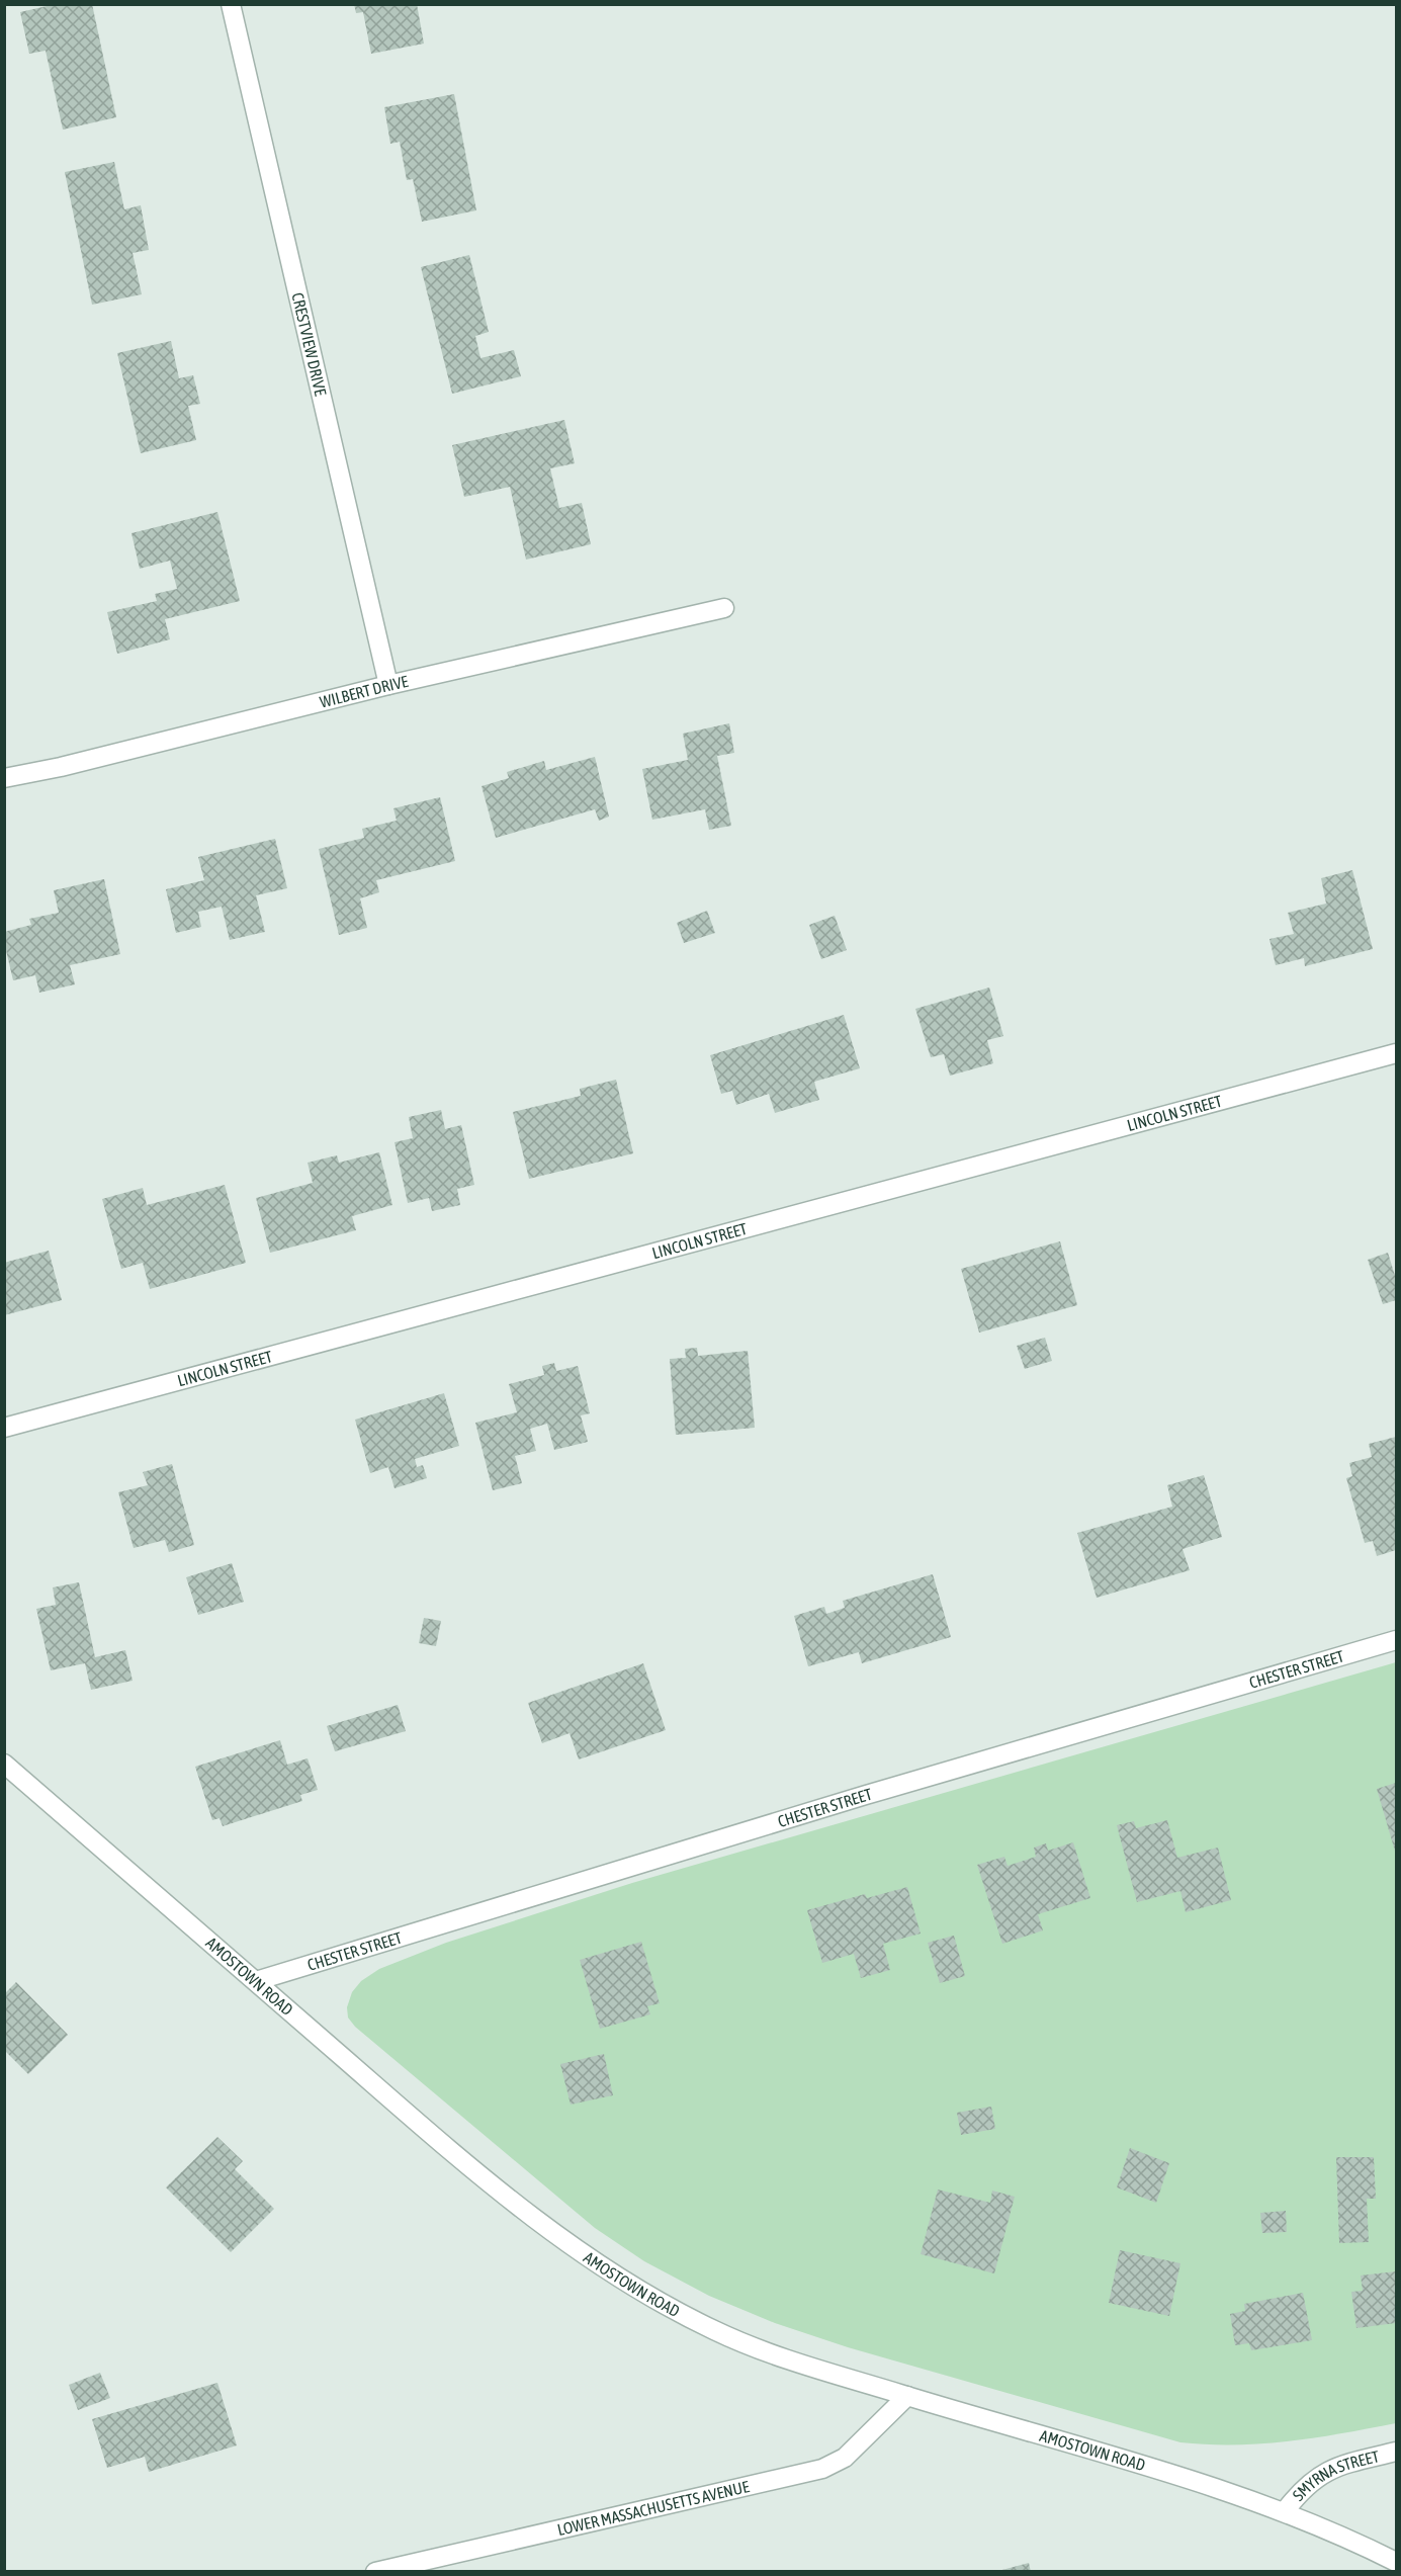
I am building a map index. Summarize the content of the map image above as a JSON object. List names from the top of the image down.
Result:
{
  "streets": {
    "street": [
      "CRESTVIEW DRIVE",
      "WILBERT DRIVE",
      "LINCOLN STREET",
      "CHESTER STREET",
      "AMOSTOWN ROAD",
      "SMYRNA STREET",
      "LOWER MASSACHUSETTS AVENUE"
    ]
  },
  "crossings": [
    ["CRESTVIEW DRIVE", "WILBERT DRIVE"],
    ["CHESTER STREET", "AMOSTOWN ROAD"],
    ["AMOSTOWN ROAD", "SMYRNA STREET"],
    ["AMOSTOWN ROAD", "LOWER MASSACHUSETTS AVENUE"]
  ]
}
